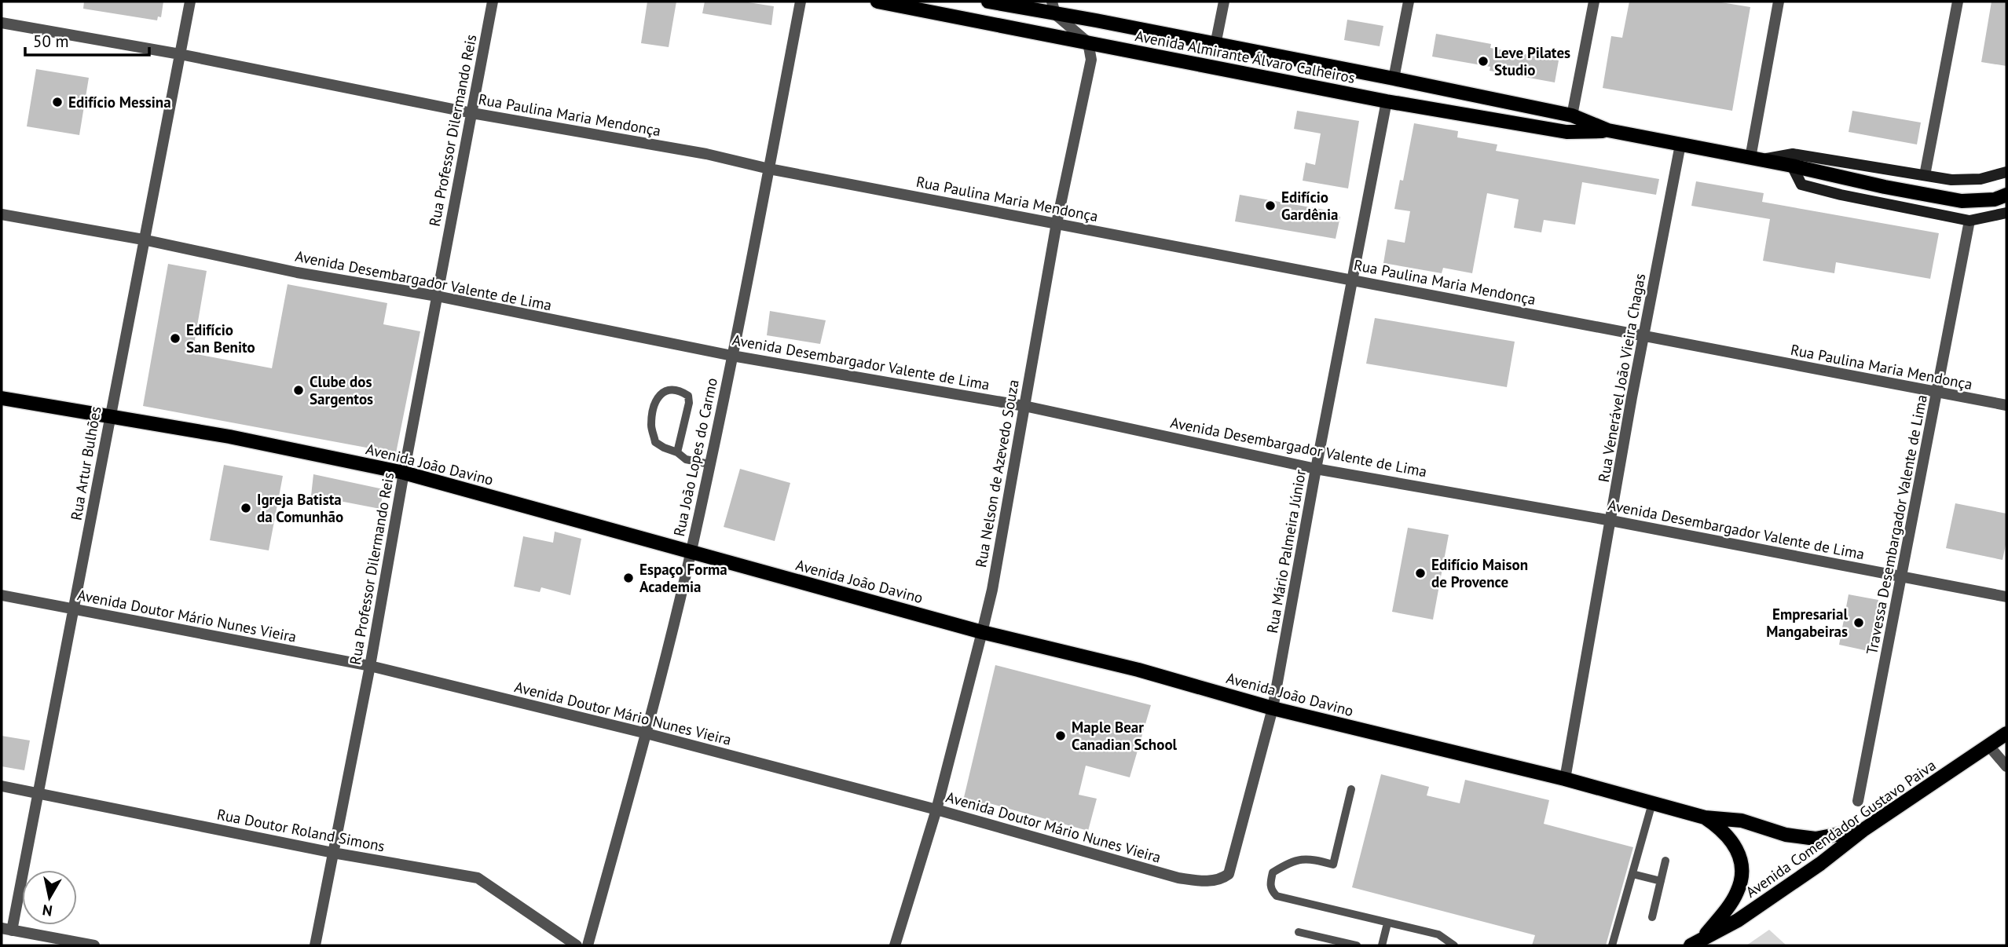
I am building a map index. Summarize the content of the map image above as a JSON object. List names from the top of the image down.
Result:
{
  "streets": {
    "main road": ["Avenida Almirante Álvaro Calheiros", "Avenida João Davino", "Avenida Comendador Gustavo Paiva"],
    "street": [
      "Rua Paulina Maria Mendonça",
      "Rua Professor Dilermando Reis",
      "Avenida Desembargador Valente de Lima",
      "Rua Venerável João Vieira Chagas",
      "Rua João Lopes do Carmo",
      "Rua Artur Bulhões",
      "Rua Nelson de Azevedo Souza",
      "Travessa Desembargador Valente de Lima",
      "Rua Mário Palmeira Júnior",
      "Avenida Doutor Mário Nunes Vieira",
      "Rua Doutor Roland Simons"
    ]
  },
  "crossings": [
    ["Avenida Almirante Álvaro Calheiros", "Rua Venerável João Vieira Chagas"],
    ["Avenida Almirante Álvaro Calheiros", "Rua Nelson de Azevedo Souza"],
    ["Avenida Almirante Álvaro Calheiros", "Rua Mário Palmeira Júnior"],
    ["Rua Paulina Maria Mendonça", "Rua Professor Dilermando Reis"],
    ["Rua Paulina Maria Mendonça", "Rua Venerável João Vieira Chagas"],
    ["Rua Paulina Maria Mendonça", "Rua João Lopes do Carmo"],
    ["Rua Paulina Maria Mendonça", "Rua Artur Bulhões"],
    ["Rua Paulina Maria Mendonça", "Rua Nelson de Azevedo Souza"],
    ["Rua Paulina Maria Mendonça", "Travessa Desembargador Valente de Lima"],
    ["Rua Paulina Maria Mendonça", "Rua Mário Palmeira Júnior"],
    ["Rua Professor Dilermando Reis", "Avenida Desembargador Valente de Lima"],
    ["Rua Professor Dilermando Reis", "Avenida João Davino"],
    ["Rua Professor Dilermando Reis", "Avenida Doutor Mário Nunes Vieira"],
    ["Rua Professor Dilermando Reis", "Rua Doutor Roland Simons"],
    ["Avenida Desembargador Valente de Lima", "Rua Venerável João Vieira Chagas"],
    ["Avenida Desembargador Valente de Lima", "Rua João Lopes do Carmo"],
    ["Avenida Desembargador Valente de Lima", "Rua Artur Bulhões"],
    ["Avenida Desembargador Valente de Lima", "Rua Nelson de Azevedo Souza"],
    ["Avenida Desembargador Valente de Lima", "Travessa Desembargador Valente de Lima"],
    ["Avenida Desembargador Valente de Lima", "Rua Mário Palmeira Júnior"],
    ["Rua Venerável João Vieira Chagas", "Avenida João Davino"],
    ["Rua João Lopes do Carmo", "Avenida João Davino"],
    ["Rua João Lopes do Carmo", "Avenida Doutor Mário Nunes Vieira"],
    ["Rua Artur Bulhões", "Avenida João Davino"],
    ["Rua Artur Bulhões", "Avenida Doutor Mário Nunes Vieira"],
    ["Rua Artur Bulhões", "Rua Doutor Roland Simons"],
    ["Avenida João Davino", "Rua Nelson de Azevedo Souza"],
    ["Avenida João Davino", "Rua Mário Palmeira Júnior"],
    ["Avenida João Davino", "Avenida Comendador Gustavo Paiva"],
    ["Rua Nelson de Azevedo Souza", "Avenida Doutor Mário Nunes Vieira"],
    ["Rua Mário Palmeira Júnior", "Avenida Doutor Mário Nunes Vieira"]
  ],
  "places": [
    "Leve Pilates Studio",
    "Edifício Messina",
    "Edifício Gardênia",
    "Edifício San Benito",
    "Clube dos Sargentos",
    "Igreja Batista da Comunhão",
    "Edifício Maison de Provence",
    "Espaço Forma Academia",
    "Empresarial Mangabeiras",
    "Maple Bear Canadian School"
  ],
  "scale_bar": "50 m",
  "north": "bottom"
}
